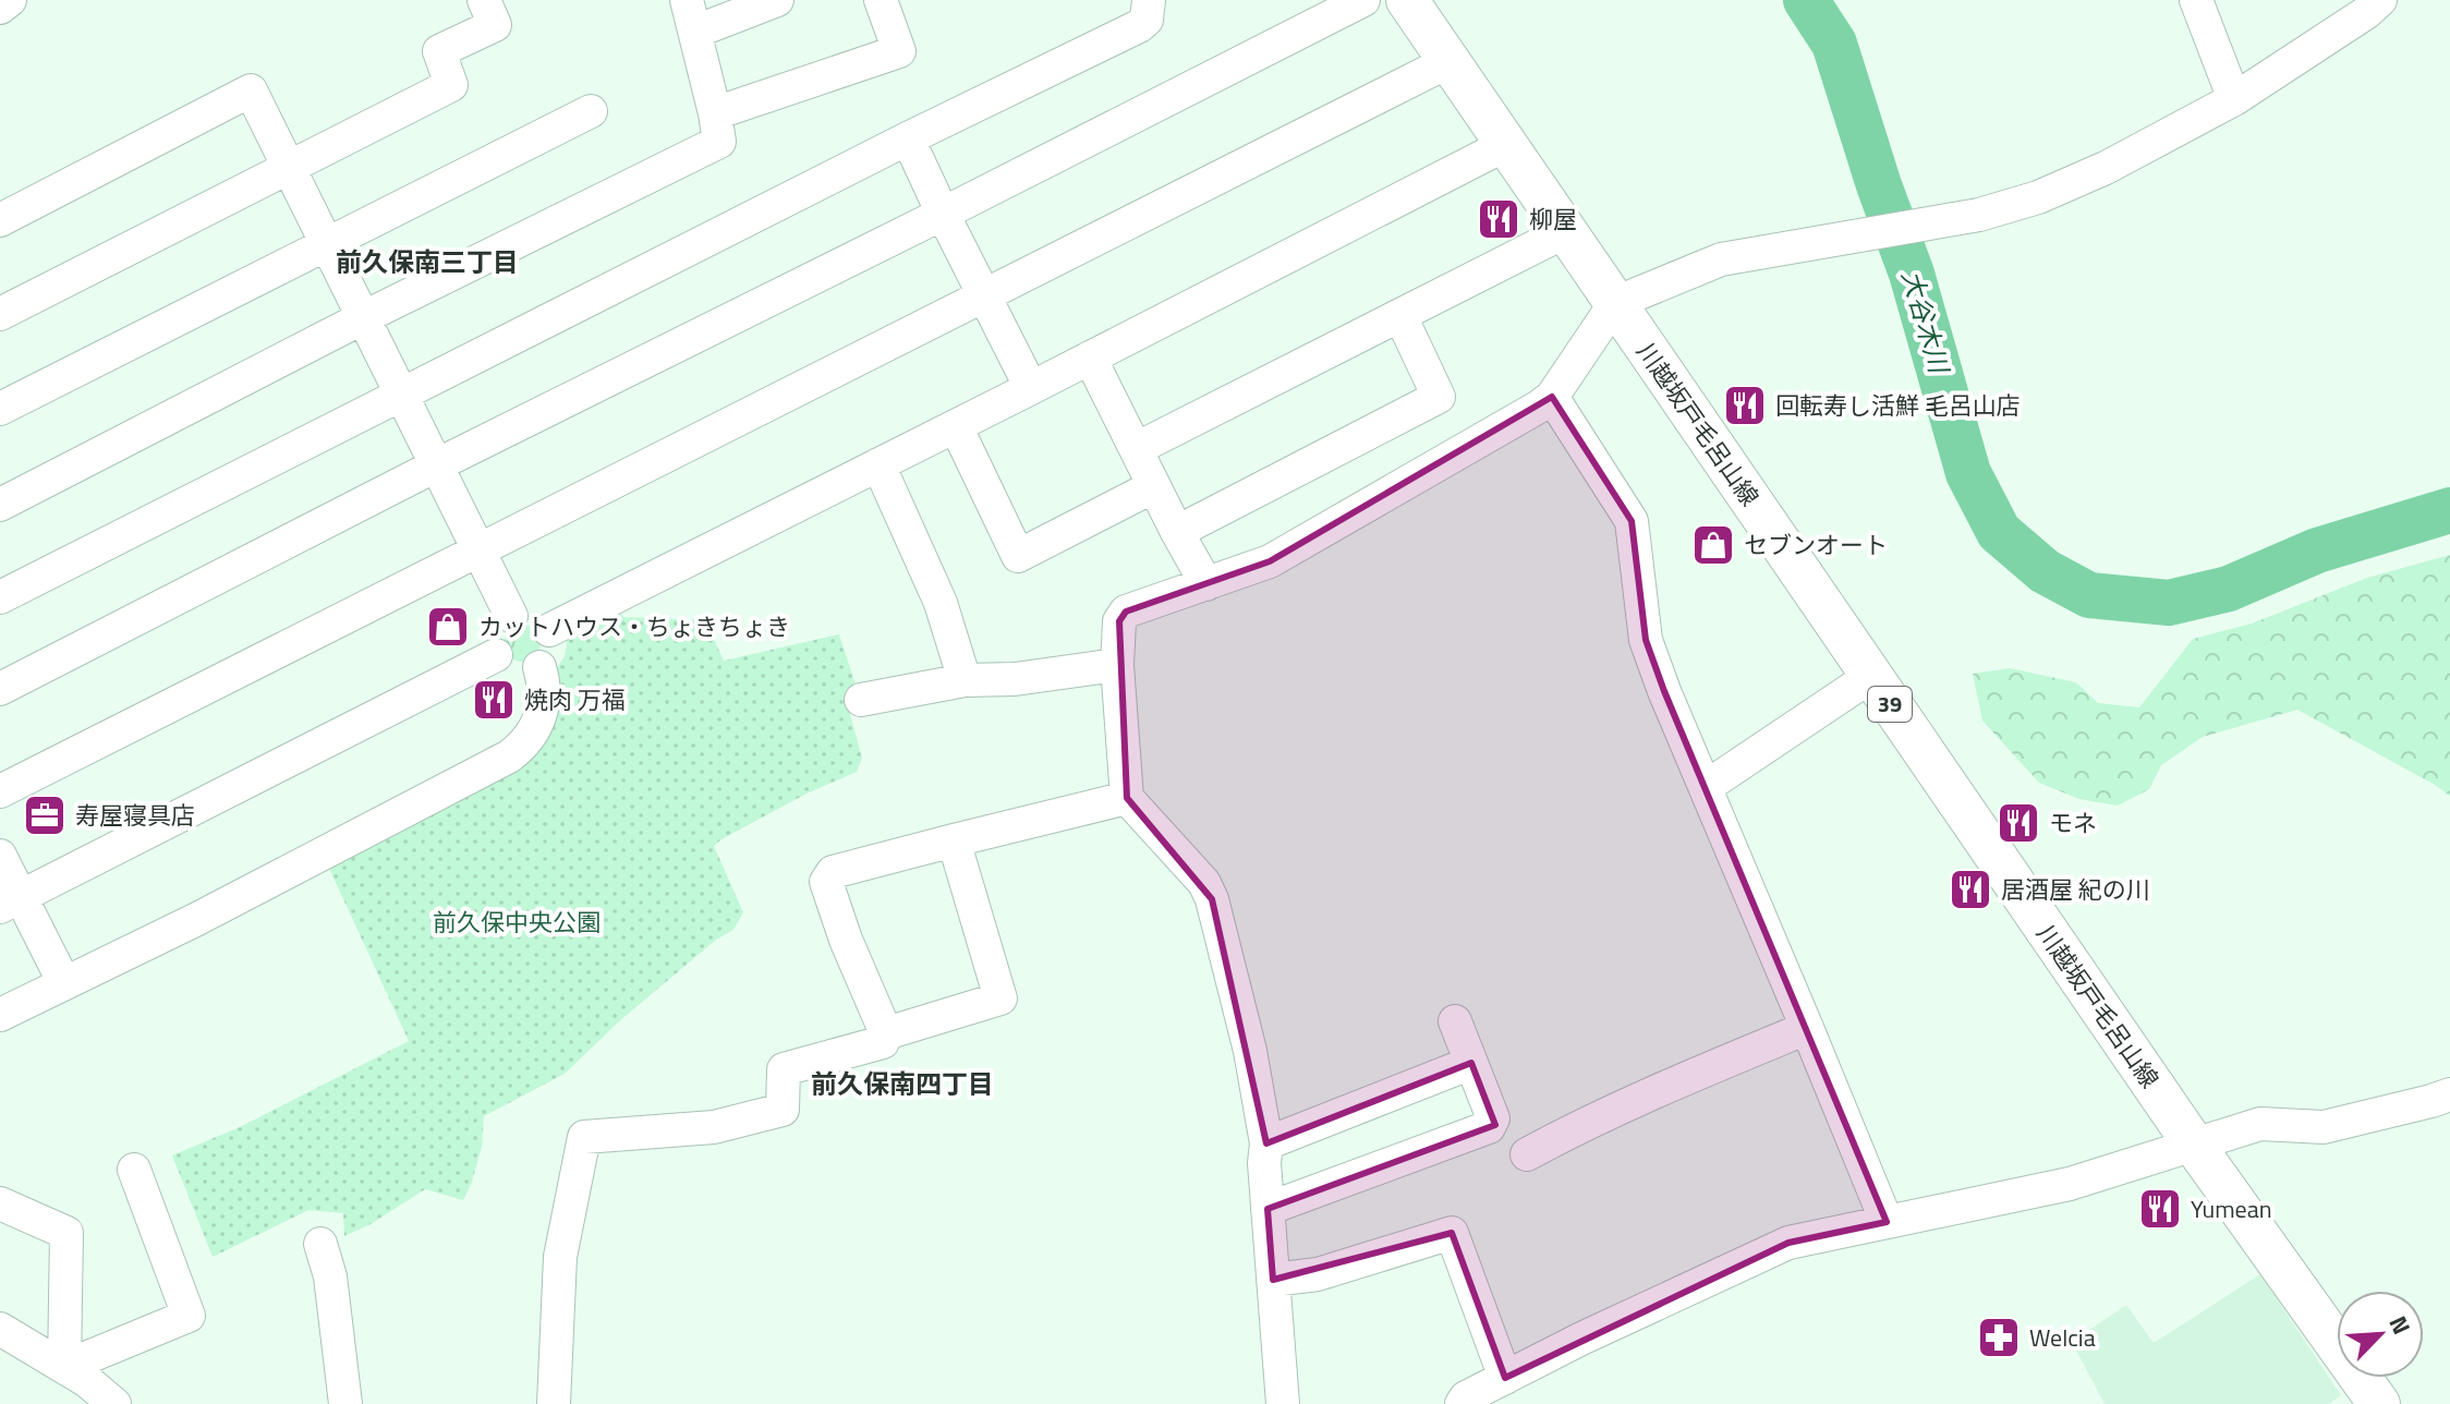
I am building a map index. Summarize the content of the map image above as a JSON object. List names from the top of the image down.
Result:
{
  "streets": {
    "main road": ["川越坂戸毛呂山線", "39"]
  },
  "districts": ["前久保南三丁目", "前久保南四丁目"],
  "water": ["大谷木川"],
  "parks": ["前久保中央公園"],
  "places": {
    "restaurant": [
      "柳屋",
      "回転寿し活鮮 毛呂山店",
      "焼肉 万福",
      "モネ",
      "居酒屋 紀の川",
      "Yumean"
    ],
    "shop": ["セブンオート", "カットハウス・ちょきちょき"],
    "office": ["寿屋寝具店"],
    "pharmacy": ["Welcia"]
  },
  "north": "top right"
}
